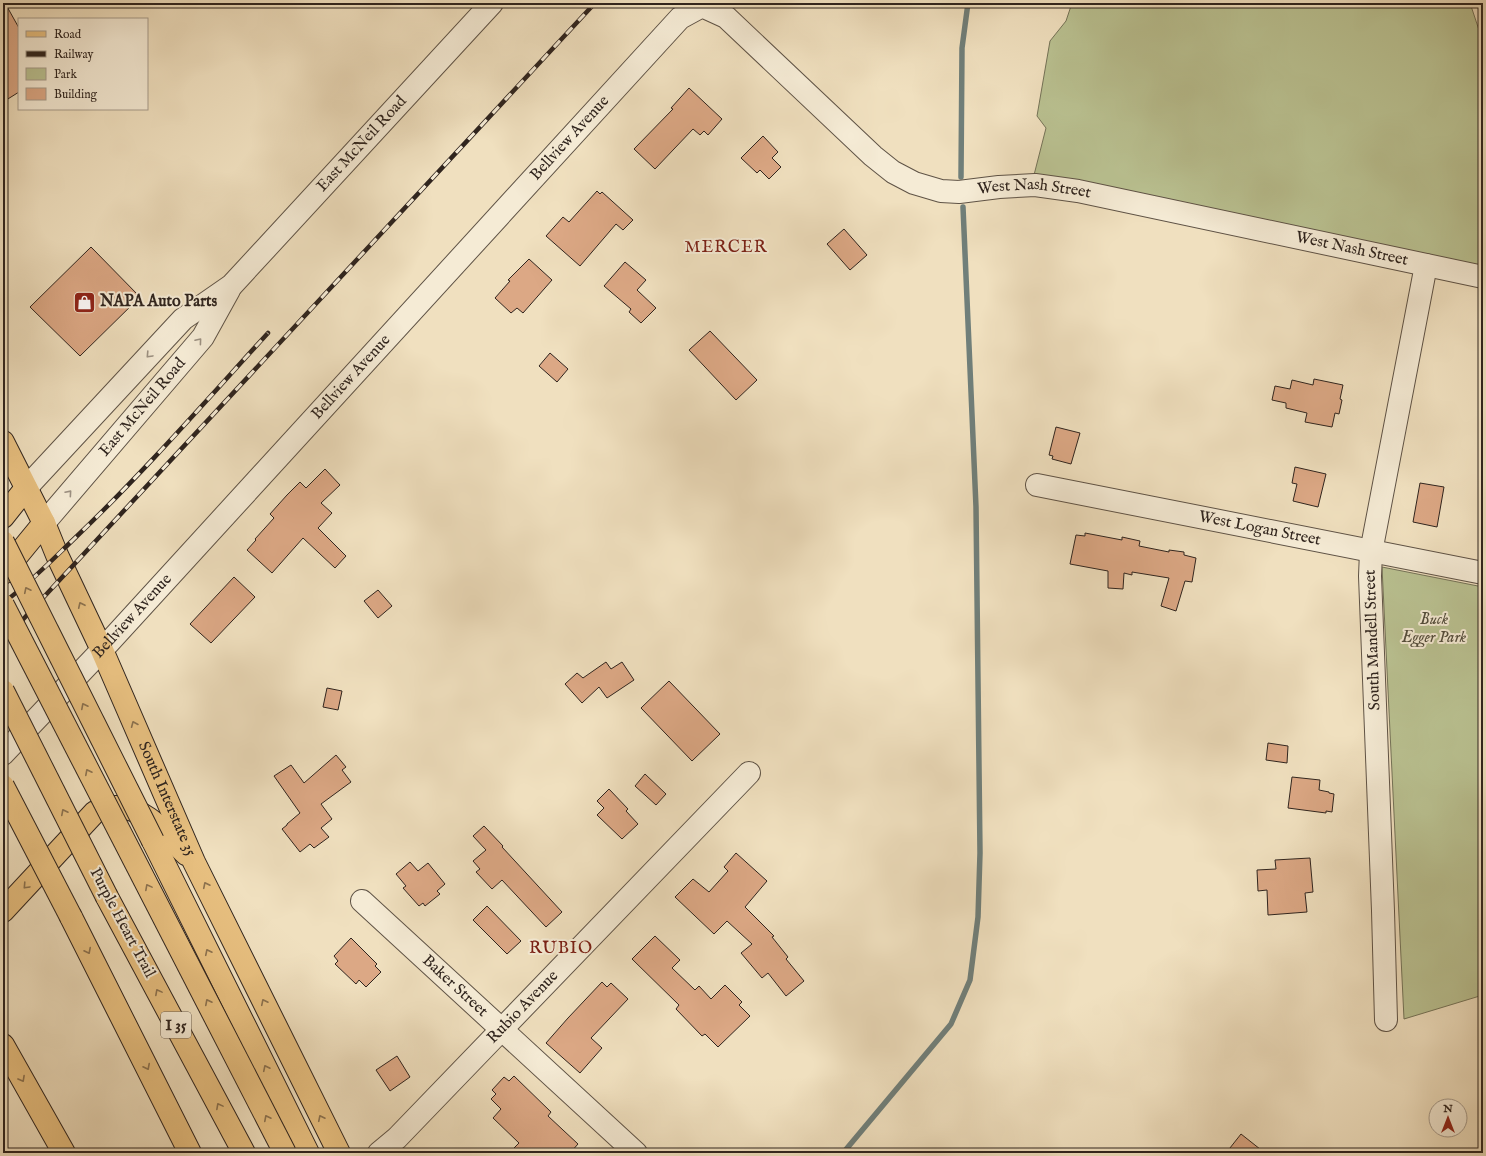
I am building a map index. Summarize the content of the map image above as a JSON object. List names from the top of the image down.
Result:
{
  "streets": {
    "main road": ["South Interstate 35", "Purple Heart Trail", "I 35"],
    "street": [
      "Bellview Avenue",
      "East McNeil Road",
      "West Nash Street",
      "West Logan Street",
      "South Mandell Street",
      "Baker Street",
      "Rubio Avenue"
    ]
  },
  "crossings": [
    ["Bellview Avenue", "West Nash Street"],
    ["Bellview Avenue", "South Interstate 35"],
    ["East McNeil Road", "South Interstate 35"],
    ["West Nash Street", "South Mandell Street"],
    ["West Logan Street", "South Mandell Street"],
    ["Baker Street", "Rubio Avenue"]
  ],
  "districts": ["MERCER", "RUBIO"],
  "parks": ["Buck Egger Park"],
  "places": {
    "shop": ["NAPA Auto Parts"]
  },
  "legend": [
    "Road",
    "Railway",
    "Park",
    "Building"
  ],
  "north": "top"
}
